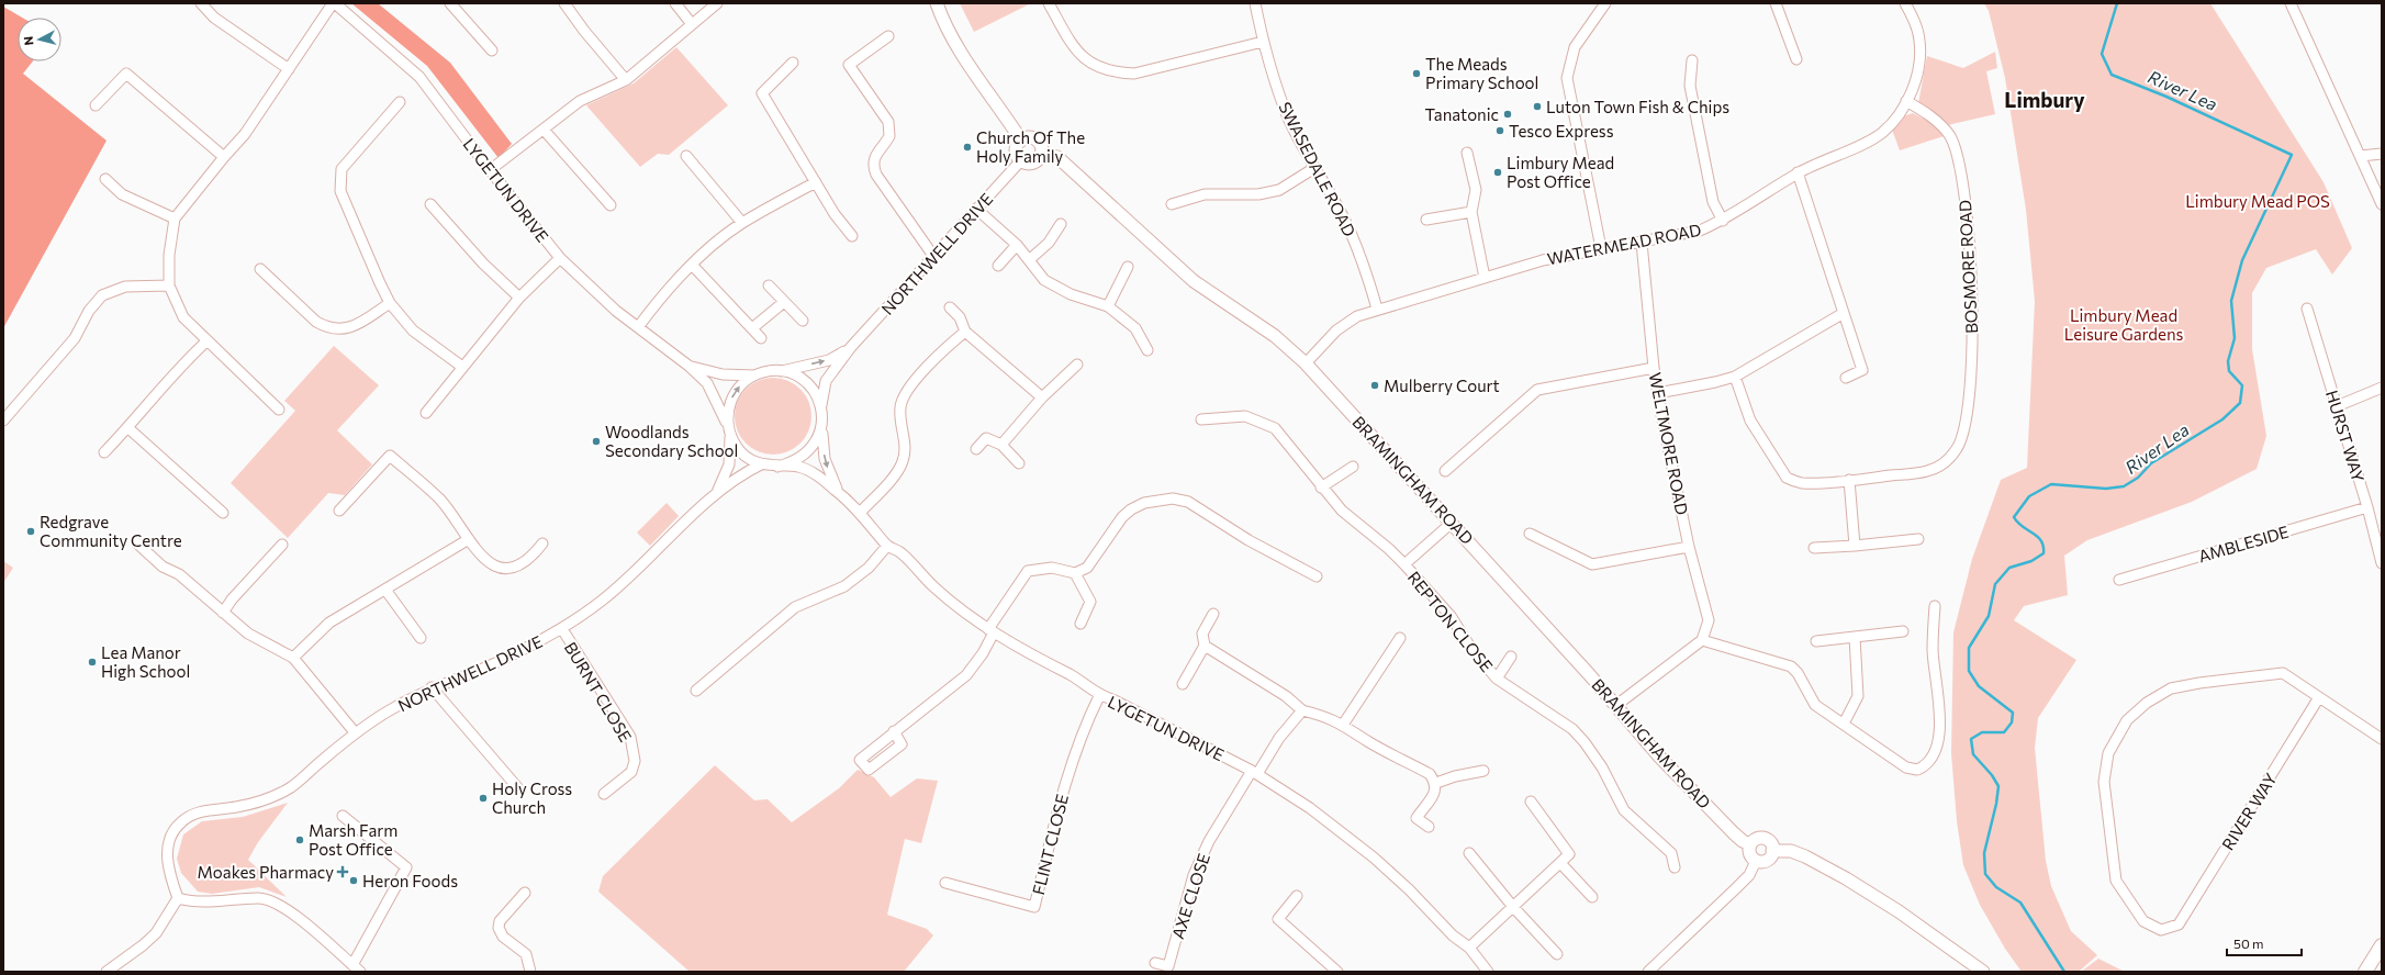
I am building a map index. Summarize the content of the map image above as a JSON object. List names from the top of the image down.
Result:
{
  "streets": {
    "street": [
      "SWASEDALE ROAD",
      "LYGETUN DRIVE",
      "WATERMEAD ROAD",
      "NORTHWELL DRIVE",
      "BOSMORE ROAD",
      "HURST WAY",
      "WELTMORE ROAD",
      "BRAMINGHAM ROAD",
      "AMBLESIDE",
      "REPTON CLOSE",
      "BURNT CLOSE",
      "RIVER WAY",
      "FLINT CLOSE",
      "AXE CLOSE"
    ]
  },
  "crossings": [
    ["SWASEDALE ROAD", "WATERMEAD ROAD"],
    ["LYGETUN DRIVE", "NORTHWELL DRIVE"],
    ["LYGETUN DRIVE", "FLINT CLOSE"],
    ["LYGETUN DRIVE", "AXE CLOSE"],
    ["WATERMEAD ROAD", "BOSMORE ROAD"],
    ["WATERMEAD ROAD", "WELTMORE ROAD"],
    ["WATERMEAD ROAD", "BRAMINGHAM ROAD"],
    ["NORTHWELL DRIVE", "BRAMINGHAM ROAD"],
    ["NORTHWELL DRIVE", "BURNT CLOSE"],
    ["HURST WAY", "AMBLESIDE"],
    ["BRAMINGHAM ROAD", "REPTON CLOSE"]
  ],
  "districts": ["Limbury"],
  "water": ["River Lea"],
  "parks": ["Limbury Mead POS", "Limbury Mead Leisure Gardens"],
  "places": {
    "other": [
      "The Meads Primary School",
      "Luton Town Fish & Chips",
      "Tanatonic",
      "Tesco Express",
      "Church Of The Holy Family",
      "Limbury Mead Post Office",
      "Mulberry Court",
      "Woodlands Secondary School",
      "Redgrave Community Centre",
      "Lea Manor High School",
      "Holy Cross Church",
      "Marsh Farm Post Office",
      "Heron Foods"
    ],
    "health": ["Moakes Pharmacy"]
  },
  "scale_bar": "50 m",
  "north": "left"
}
